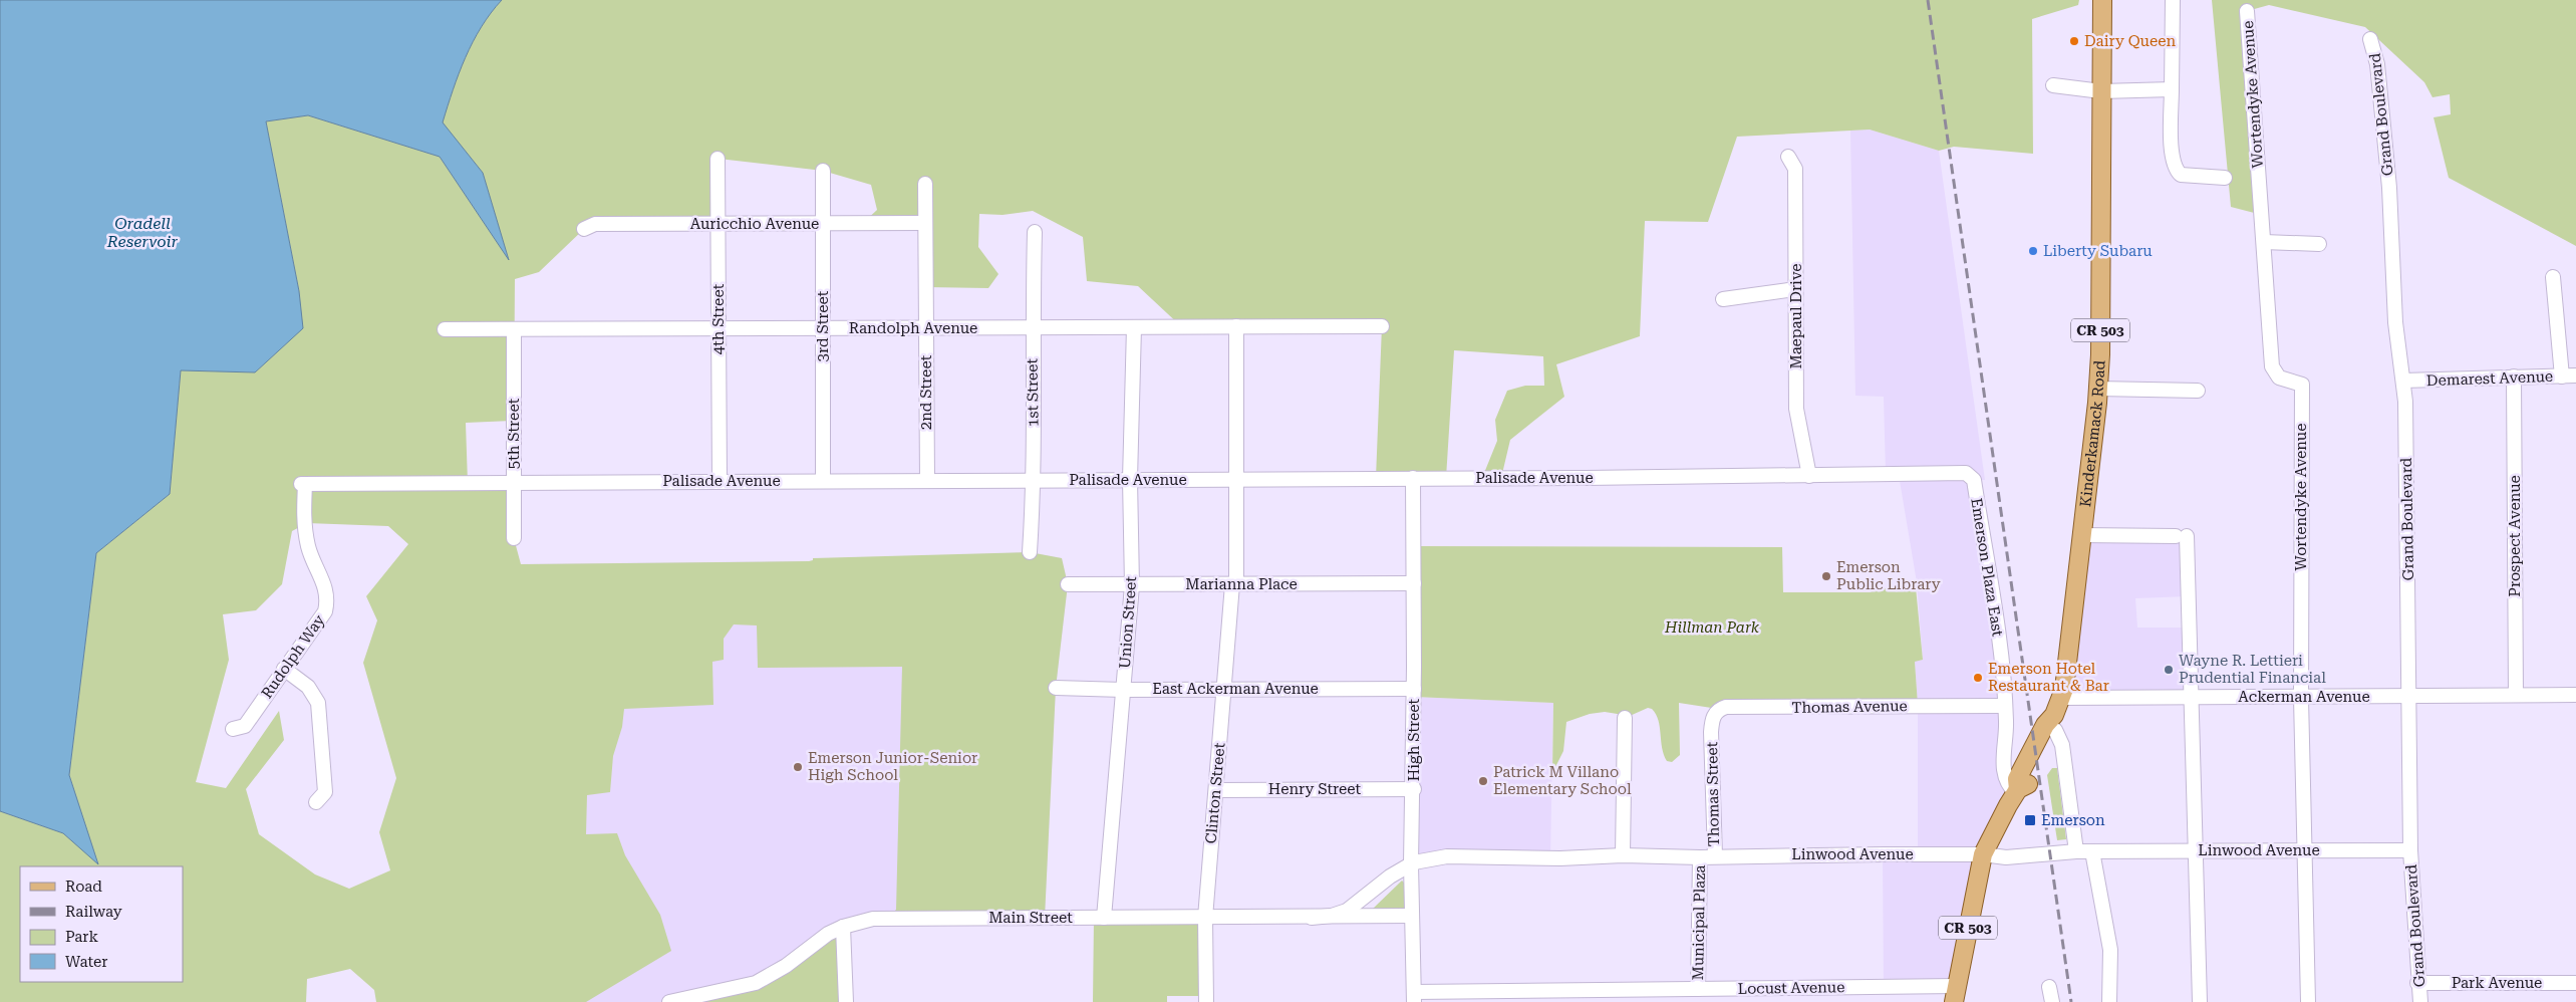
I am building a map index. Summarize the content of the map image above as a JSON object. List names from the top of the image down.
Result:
{
  "streets": {
    "main road": ["CR 503", "Kinderkamack Road"],
    "street": [
      "Wortendyke Avenue",
      "Grand Boulevard",
      "Auricchio Avenue",
      "Maepaul Drive",
      "4th Street",
      "3rd Street",
      "Randolph Avenue",
      "Demarest Avenue",
      "2nd Street",
      "1st Street",
      "5th Street",
      "Palisade Avenue",
      "Prospect Avenue",
      "Emerson Plaza East",
      "Marianna Place",
      "Union Street",
      "Rudolph Way",
      "East Ackerman Avenue",
      "Ackerman Avenue",
      "Thomas Avenue",
      "High Street",
      "Henry Street",
      "Clinton Street",
      "Thomas Street",
      "Linwood Avenue",
      "Main Street",
      "Municipal Plaza",
      "Park Avenue",
      "Locust Avenue"
    ]
  },
  "crossings": [
    ["Wortendyke Avenue", "Ackerman Avenue"],
    ["Wortendyke Avenue", "Linwood Avenue"],
    ["Grand Boulevard", "Demarest Avenue"],
    ["Grand Boulevard", "Ackerman Avenue"],
    ["Grand Boulevard", "Linwood Avenue"],
    ["Grand Boulevard", "Park Avenue"],
    ["Auricchio Avenue", "4th Street"],
    ["Auricchio Avenue", "3rd Street"],
    ["Auricchio Avenue", "2nd Street"],
    ["Maepaul Drive", "Palisade Avenue"],
    ["4th Street", "Randolph Avenue"],
    ["4th Street", "Palisade Avenue"],
    ["3rd Street", "Randolph Avenue"],
    ["3rd Street", "Palisade Avenue"],
    ["Randolph Avenue", "2nd Street"],
    ["Randolph Avenue", "1st Street"],
    ["Randolph Avenue", "5th Street"],
    ["Randolph Avenue", "Union Street"],
    ["Randolph Avenue", "Clinton Street"],
    ["Demarest Avenue", "Prospect Avenue"],
    ["2nd Street", "Palisade Avenue"],
    ["1st Street", "Palisade Avenue"],
    ["5th Street", "Palisade Avenue"],
    ["Kinderkamack Road", "Emerson Plaza East"],
    ["Kinderkamack Road", "Ackerman Avenue"],
    ["Kinderkamack Road", "Linwood Avenue"],
    ["Kinderkamack Road", "Locust Avenue"],
    ["Palisade Avenue", "Emerson Plaza East"],
    ["Palisade Avenue", "Union Street"],
    ["Palisade Avenue", "Rudolph Way"],
    ["Palisade Avenue", "High Street"],
    ["Palisade Avenue", "Clinton Street"],
    ["Prospect Avenue", "Ackerman Avenue"],
    ["Emerson Plaza East", "Thomas Avenue"],
    ["Marianna Place", "Union Street"],
    ["Marianna Place", "High Street"],
    ["Marianna Place", "Clinton Street"],
    ["Union Street", "East Ackerman Avenue"],
    ["Union Street", "Main Street"],
    ["East Ackerman Avenue", "High Street"],
    ["East Ackerman Avenue", "Clinton Street"],
    ["Thomas Avenue", "Thomas Street"],
    ["High Street", "Henry Street"],
    ["High Street", "Linwood Avenue"],
    ["High Street", "Main Street"],
    ["High Street", "Locust Avenue"],
    ["Henry Street", "Clinton Street"],
    ["Clinton Street", "Main Street"],
    ["Thomas Street", "Linwood Avenue"],
    ["Linwood Avenue", "Main Street"],
    ["Linwood Avenue", "Municipal Plaza"],
    ["Municipal Plaza", "Locust Avenue"]
  ],
  "water": ["Oradell Reservoir"],
  "parks": ["Hillman Park"],
  "places": {
    "other": [
      "Dairy Queen",
      "Liberty Subaru",
      "Emerson Public Library",
      "Wayne R. Lettieri Prudential Financial",
      "Emerson Hotel Restaurant & Bar",
      "Emerson Junior-Senior High School",
      "Patrick M Villano Elementary School"
    ],
    "transit": ["Emerson"]
  },
  "legend": [
    "Road",
    "Railway",
    "Park",
    "Water"
  ]
}
